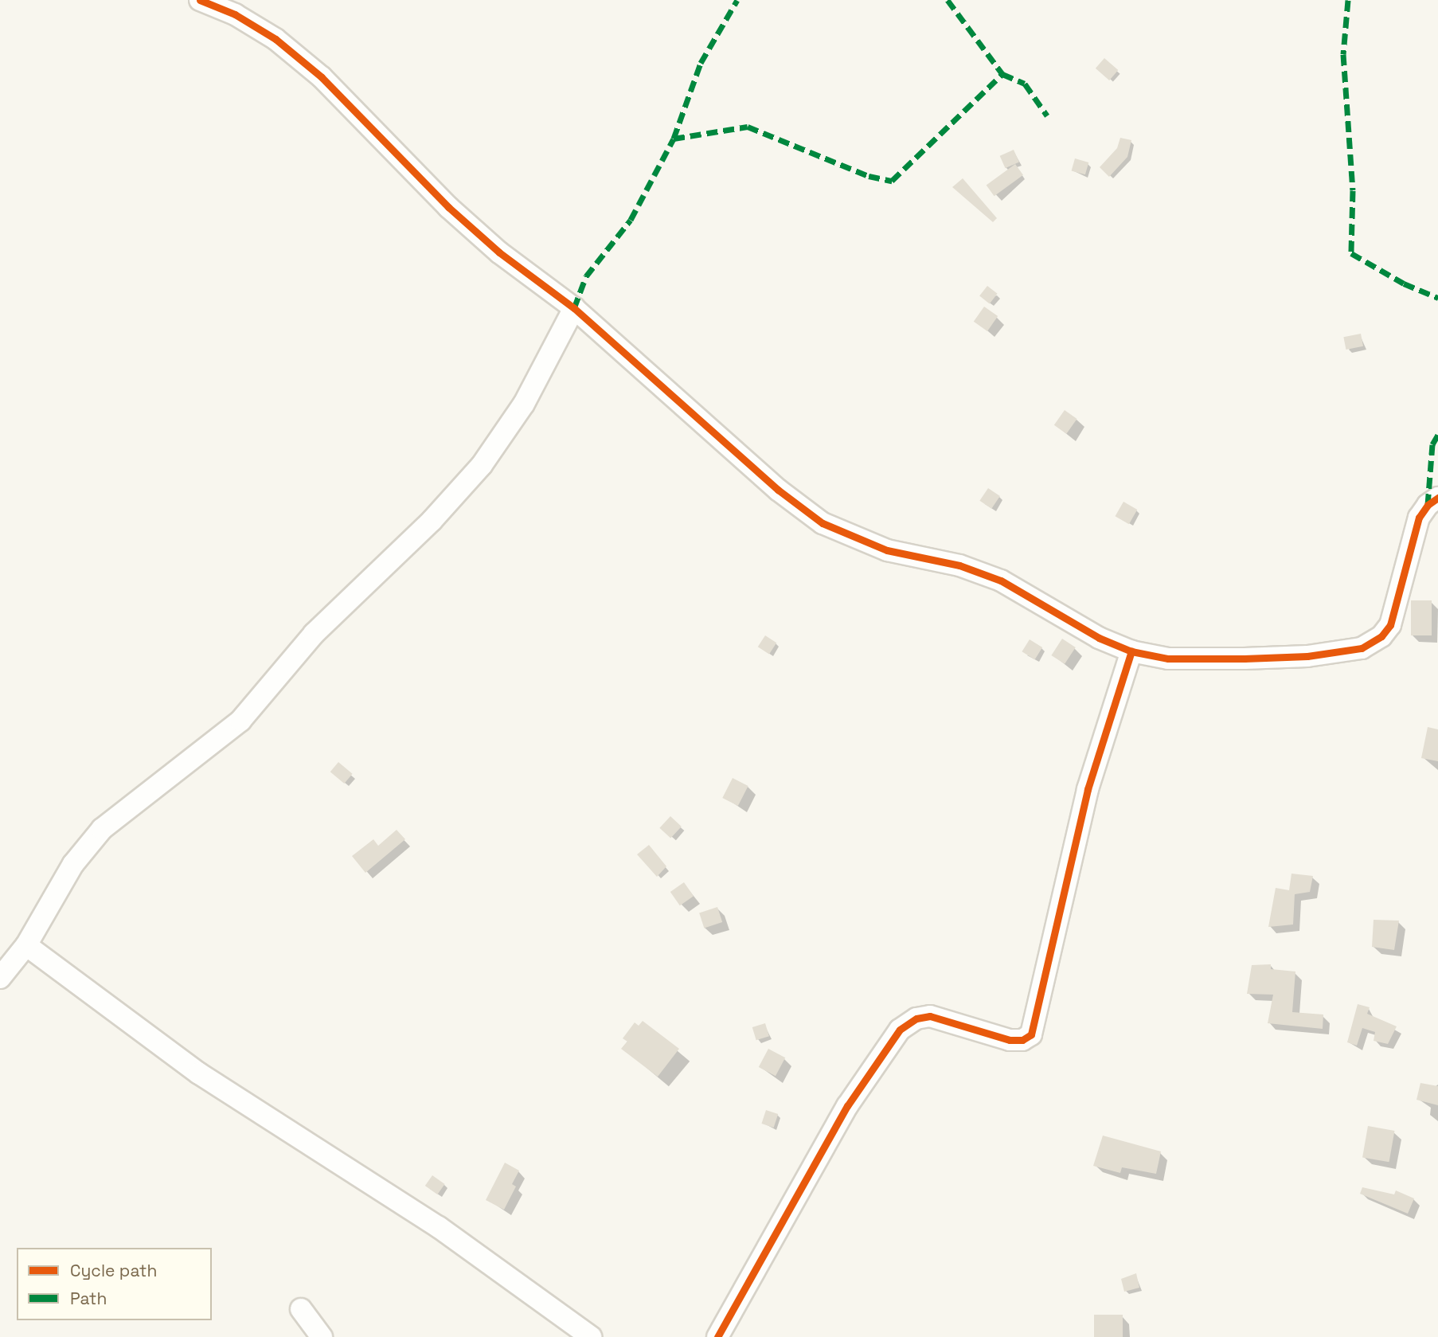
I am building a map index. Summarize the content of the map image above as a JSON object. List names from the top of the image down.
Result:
{
  "legend": ["Cycle path", "Path"]
}
